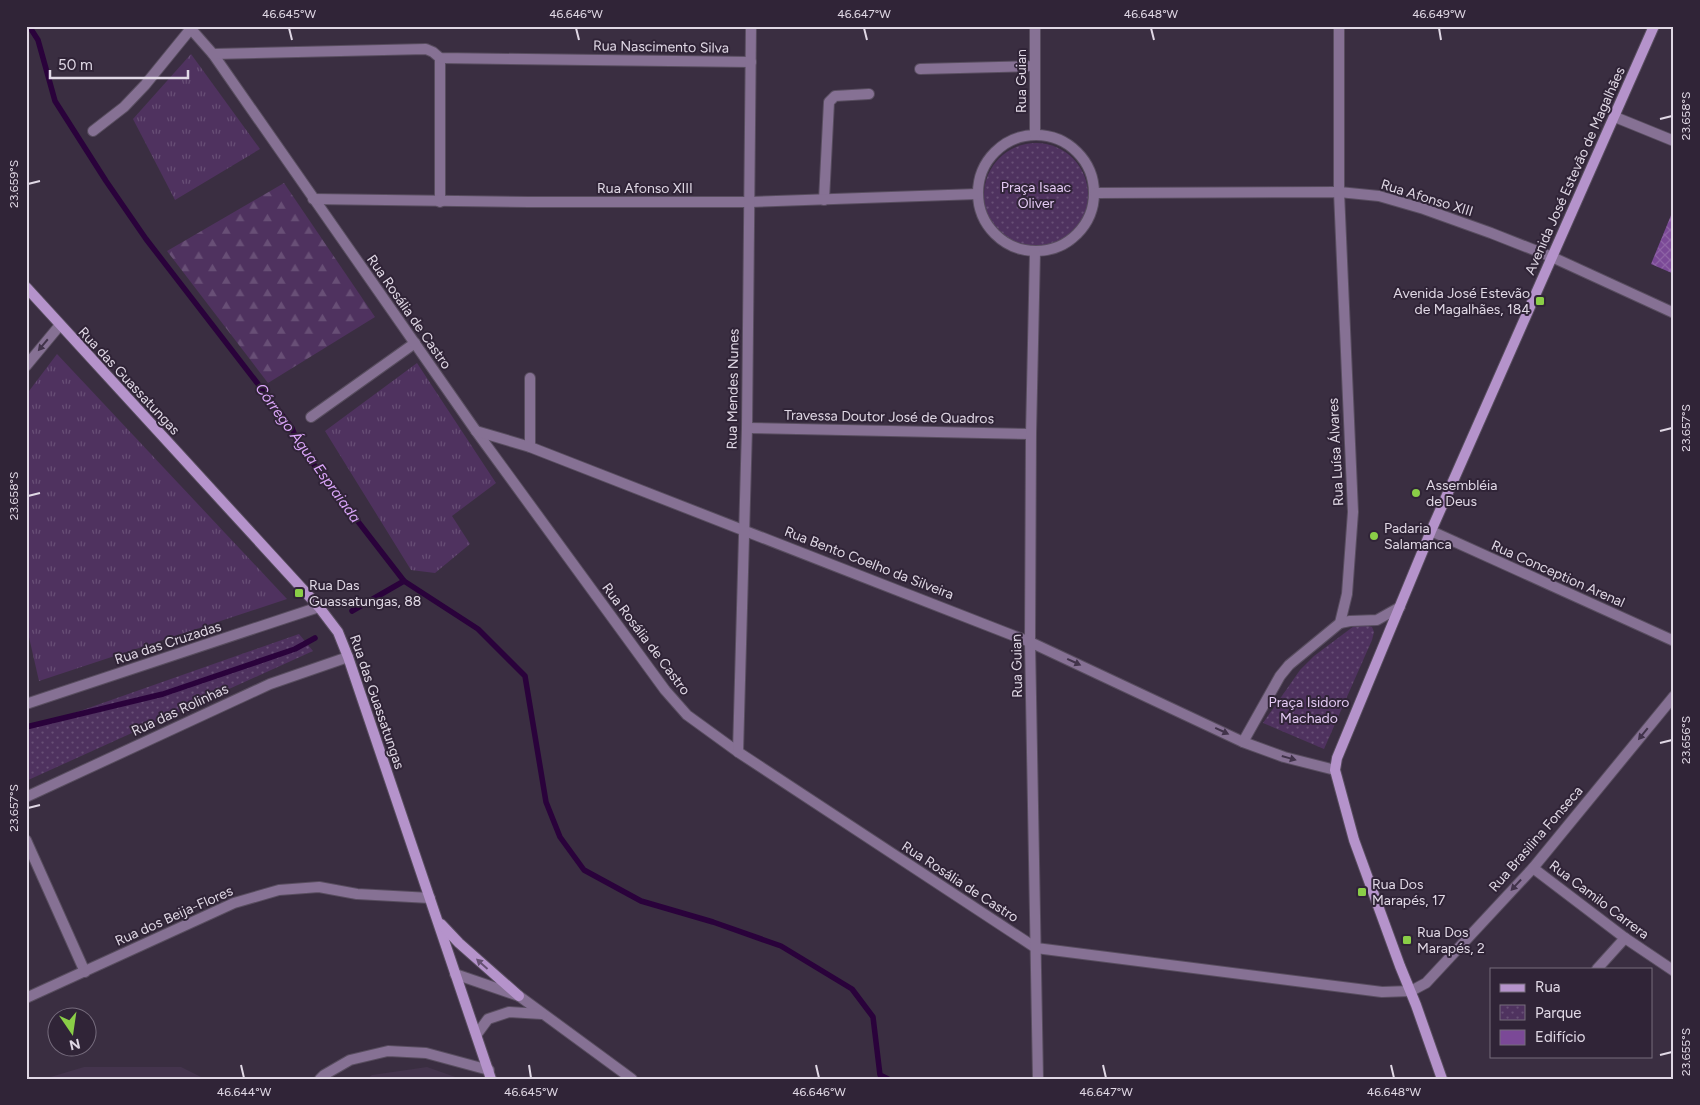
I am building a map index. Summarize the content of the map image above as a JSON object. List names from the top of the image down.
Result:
{
  "streets": {
    "street": [
      "Rua Nascimento Silva",
      "Rua Guian",
      "Avenida José Estevão de Magalhães",
      "Rua Afonso XIII",
      "Rua Rosália de Castro",
      "Rua das Guassatungas",
      "Rua Mendes Nunes",
      "Travessa Doutor José de Quadros",
      "Rua Luísa Álvares",
      "Rua Bento Coelho da Silveira",
      "Rua Conception Arenal",
      "Rua das Cruzadas",
      "Rua das Rolinhas",
      "Rua Brasilina Fonseca",
      "Rua Camilo Carrera",
      "Rua dos Beija-Flores"
    ]
  },
  "crossings": [
    ["Rua Nascimento Silva", "Rua Rosália de Castro"],
    ["Rua Nascimento Silva", "Rua Mendes Nunes"],
    ["Rua Guian", "Rua Afonso XIII"],
    ["Rua Guian", "Rua Rosália de Castro"],
    ["Rua Guian", "Travessa Doutor José de Quadros"],
    ["Rua Guian", "Rua Bento Coelho da Silveira"],
    ["Avenida José Estevão de Magalhães", "Rua Afonso XIII"],
    ["Avenida José Estevão de Magalhães", "Rua Conception Arenal"],
    ["Rua Afonso XIII", "Rua Rosália de Castro"],
    ["Rua Afonso XIII", "Rua Mendes Nunes"],
    ["Rua Afonso XIII", "Rua Luísa Álvares"],
    ["Rua Rosália de Castro", "Rua Mendes Nunes"],
    ["Rua Rosália de Castro", "Rua Bento Coelho da Silveira"],
    ["Rua Rosália de Castro", "Rua Brasilina Fonseca"],
    ["Rua das Guassatungas", "Rua das Cruzadas"],
    ["Rua das Guassatungas", "Rua das Rolinhas"],
    ["Rua das Guassatungas", "Rua dos Beija-Flores"],
    ["Rua Mendes Nunes", "Travessa Doutor José de Quadros"],
    ["Rua Mendes Nunes", "Rua Bento Coelho da Silveira"],
    ["Rua Brasilina Fonseca", "Rua Camilo Carrera"]
  ],
  "one_way": ["Rua Brasilina Fonseca"],
  "water": ["Córrego Água Espraiada"],
  "parks": ["Praça Isaac Oliver", "Praça Isidoro Machado"],
  "places": {
    "transit": [
      "Avenida José Estevão de Magalhães, 184",
      "Rua Das Guassatungas, 88",
      "Rua Dos Marapés, 17",
      "Rua Dos Marapés, 2"
    ],
    "other": ["Assembléia de Deus", "Padaria Salamanca"]
  },
  "legend": ["Rua", "Parque", "Edifício"],
  "scale_bar": "50 m",
  "north": "bottom",
  "coordinates": [
    "46.645°W",
    "46.646°W",
    "46.647°W",
    "46.648°W",
    "46.649°W",
    "23.658°S",
    "23.659°S",
    "23.657°S",
    "23.656°S",
    "23.655°S",
    "46.644°W"
  ]
}
